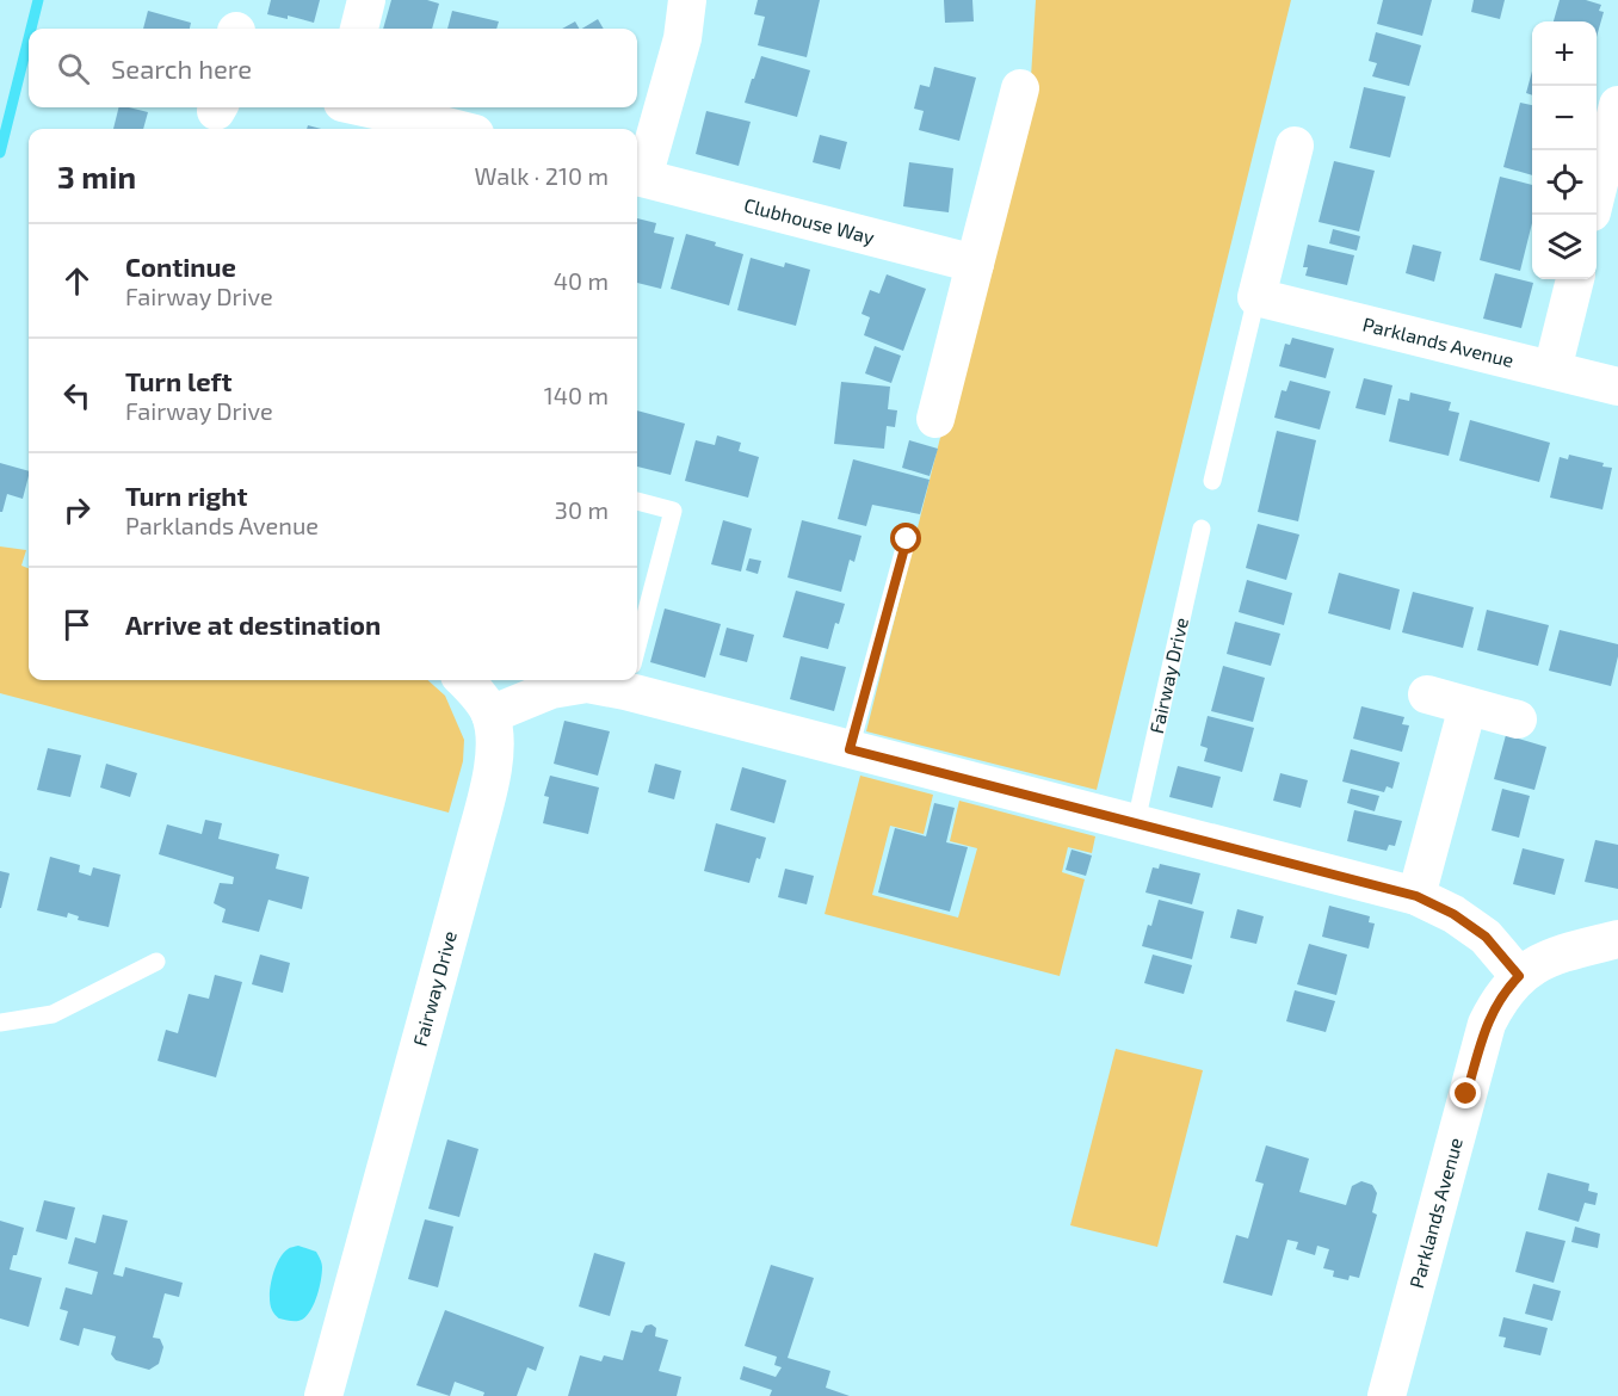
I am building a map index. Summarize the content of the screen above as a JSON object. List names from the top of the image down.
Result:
{
  "streets": {
    "street": ["Clubhouse Way", "Parklands Avenue", "Fairway Drive"]
  },
  "page": {
    "map_buttons": ["+", "−"],
    "search": "Search here",
    "heading": ["3 min", "Walk · 210 m"],
    "list": [
      ["Continue", "Fairway Drive", "40 m"],
      ["Turn left", "Fairway Drive", "140 m"],
      ["Turn right", "Parklands Avenue", "30 m"],
      "Arrive at destination"
    ]
  }
}
